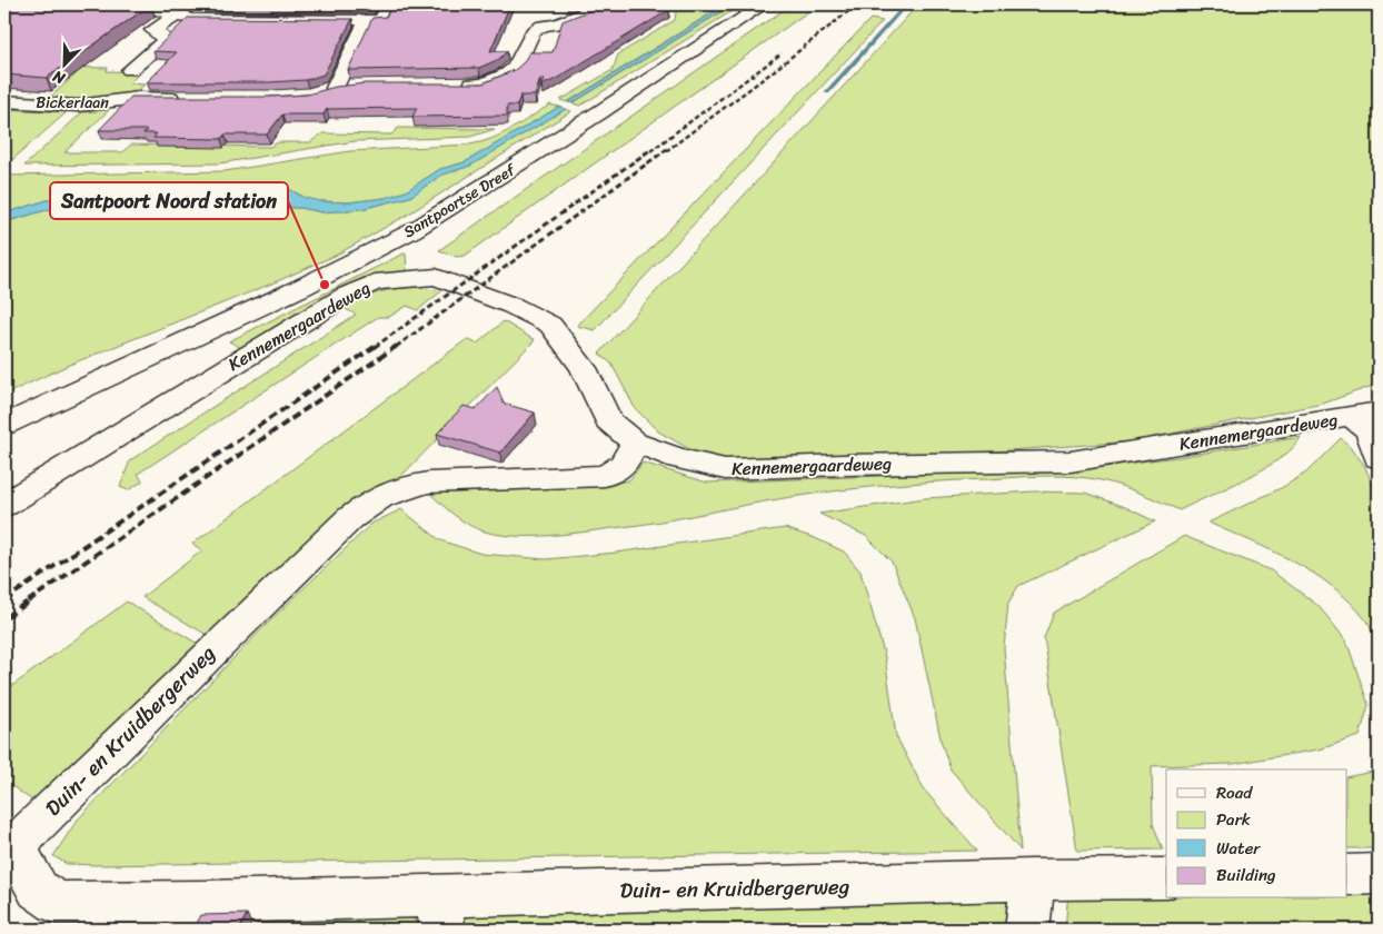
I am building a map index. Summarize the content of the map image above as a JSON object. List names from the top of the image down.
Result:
{
  "streets": {
    "street": [
      "Bickerlaan",
      "Santpoortse Dreef",
      "Kennemergaardeweg",
      "Duin- en Kruidbergerweg"
    ]
  },
  "crossings": [
    ["Kennemergaardeweg", "Duin- en Kruidbergerweg"]
  ],
  "places": ["Santpoort Noord station"],
  "legend": [
    "Road",
    "Park",
    "Water",
    "Building"
  ],
  "north": "bottom left"
}
